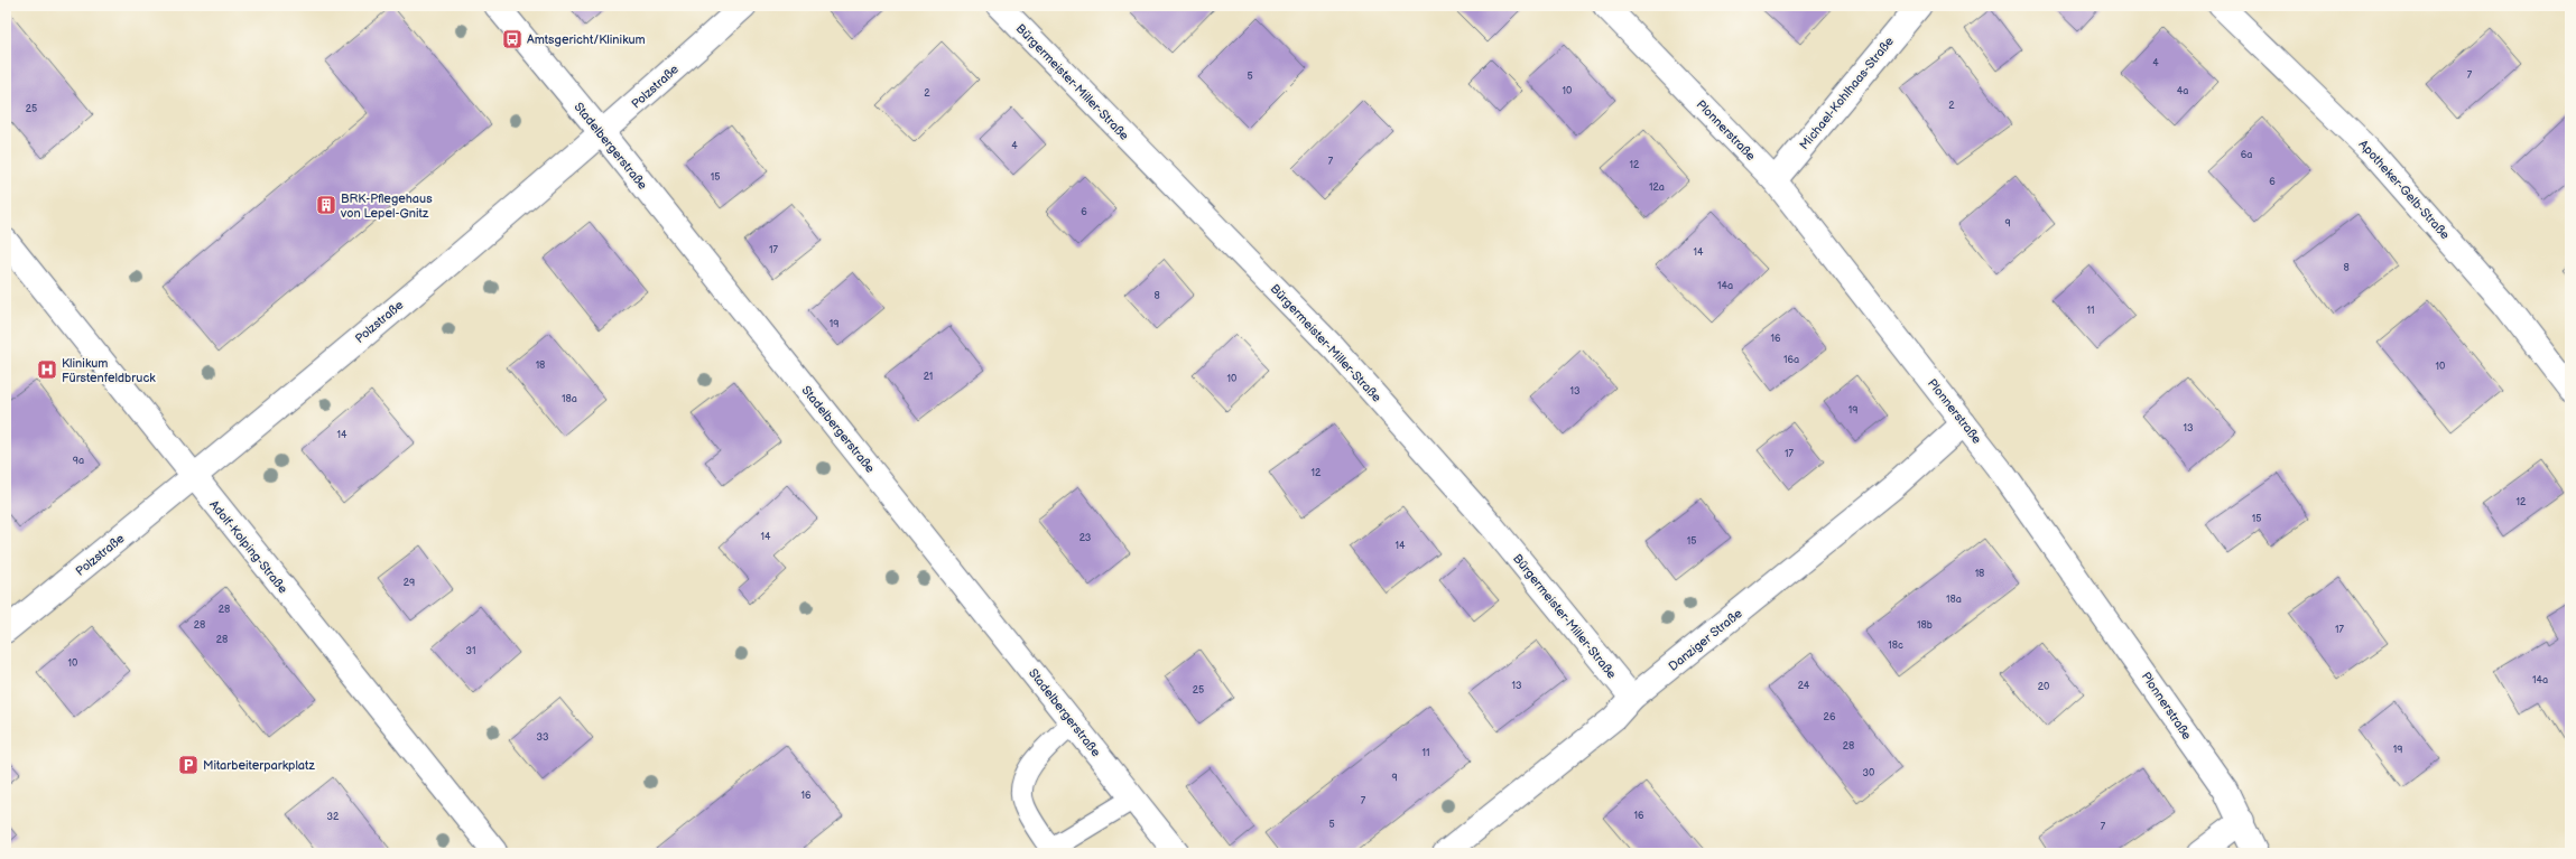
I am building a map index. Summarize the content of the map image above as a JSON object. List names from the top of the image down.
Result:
{
  "streets": {
    "street": [
      "Bürgermeister-Miller-Straße",
      "Polzstraße",
      "Michael-Kohlhaas-Straße",
      "Plonnerstraße",
      "Stadelbergerstraße",
      "Apotheker-Gelb-Straße",
      "Adolf-Kolping-Straße",
      "Danziger Straße"
    ]
  },
  "crossings": [
    ["Bürgermeister-Miller-Straße", "Danziger Straße"],
    ["Polzstraße", "Stadelbergerstraße"],
    ["Polzstraße", "Adolf-Kolping-Straße"],
    ["Michael-Kohlhaas-Straße", "Plonnerstraße"],
    ["Plonnerstraße", "Danziger Straße"]
  ],
  "places": {
    "bus stop": ["Amtsgericht/Klinikum"],
    "building": ["BRK-Pflegehaus von Lepel-Gnitz"],
    "hospital": ["Klinikum Fürstenfeldbruck"],
    "parking": ["Mitarbeiterparkplatz"]
  },
  "house_numbers": [
    "4",
    "7",
    "5",
    "10",
    "4a",
    "2",
    "2",
    "25",
    "4",
    "6a",
    "7",
    "12",
    "15",
    "6",
    "12a",
    "6",
    "9",
    "17",
    "14",
    "8",
    "14a",
    "8",
    "11",
    "19",
    "16",
    "16a",
    "18",
    "10",
    "21",
    "10",
    "13",
    "18a",
    "19",
    "13",
    "14",
    "17",
    "9a",
    "12",
    "12",
    "15",
    "14",
    "23",
    "15",
    "14",
    "18",
    "29",
    "18a",
    "28",
    "28",
    "18b",
    "17",
    "28",
    "18c",
    "31",
    "10",
    "14a",
    "13",
    "24",
    "20",
    "25",
    "26",
    "33",
    "28",
    "19",
    "11",
    "30",
    "9",
    "16",
    "7",
    "16",
    "32",
    "5",
    "7"
  ]
}
